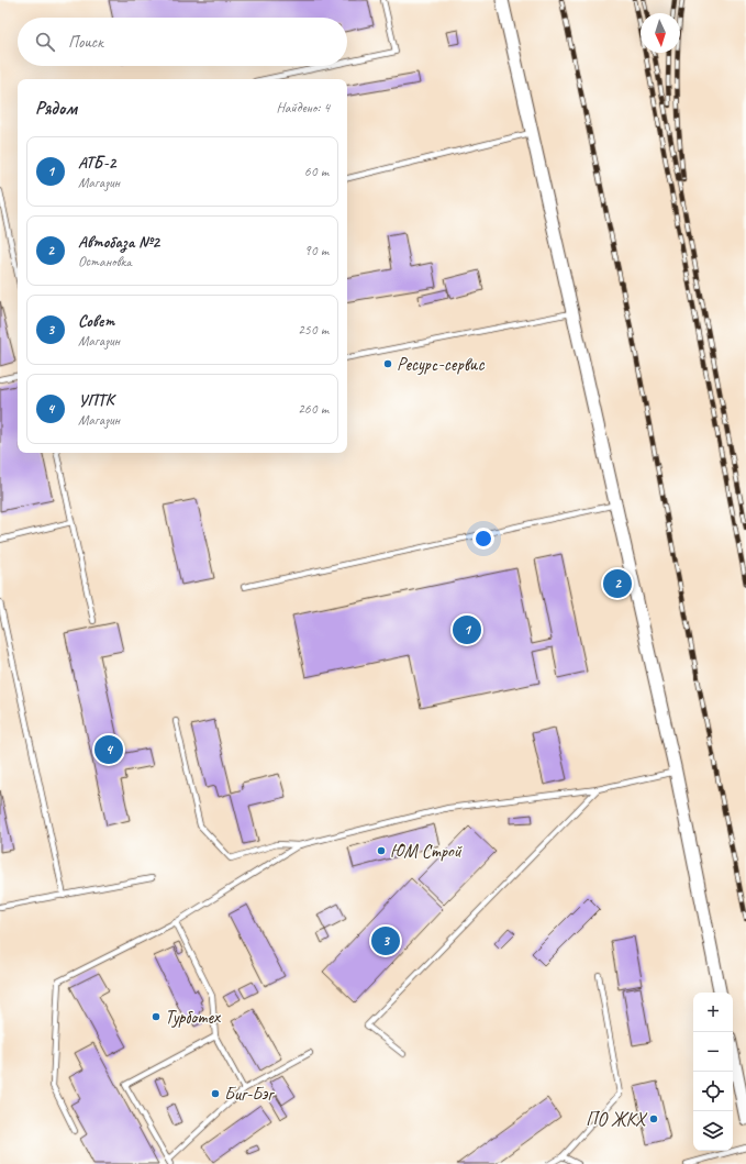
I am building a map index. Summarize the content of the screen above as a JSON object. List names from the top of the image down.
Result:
{
  "places": [
    "Ресурс-сервис",
    "ЮМ Строй",
    "Турботех",
    "Биг-Бэг",
    "ПО ЖКХ"
  ],
  "north": "bottom",
  "page": {
    "search": "Поиск",
    "heading": ["Рядом", "Найдено: 4"],
    "list": [
      {
        "mark": "1",
        "name": "АТБ-2",
        "note": "Магазин",
        "value": "60 m"
      },
      {
        "mark": "2",
        "name": "Автобаза №2",
        "note": "Остановка",
        "value": "90 m"
      },
      {
        "mark": "3",
        "name": "Совет",
        "note": "Магазин",
        "value": "250 m"
      },
      {
        "mark": "4",
        "name": "УПТК",
        "note": "Магазин",
        "value": "260 m"
      }
    ],
    "pins": [
      "2",
      "1",
      "4",
      "3"
    ],
    "map_buttons": ["+", "−"]
  }
}
